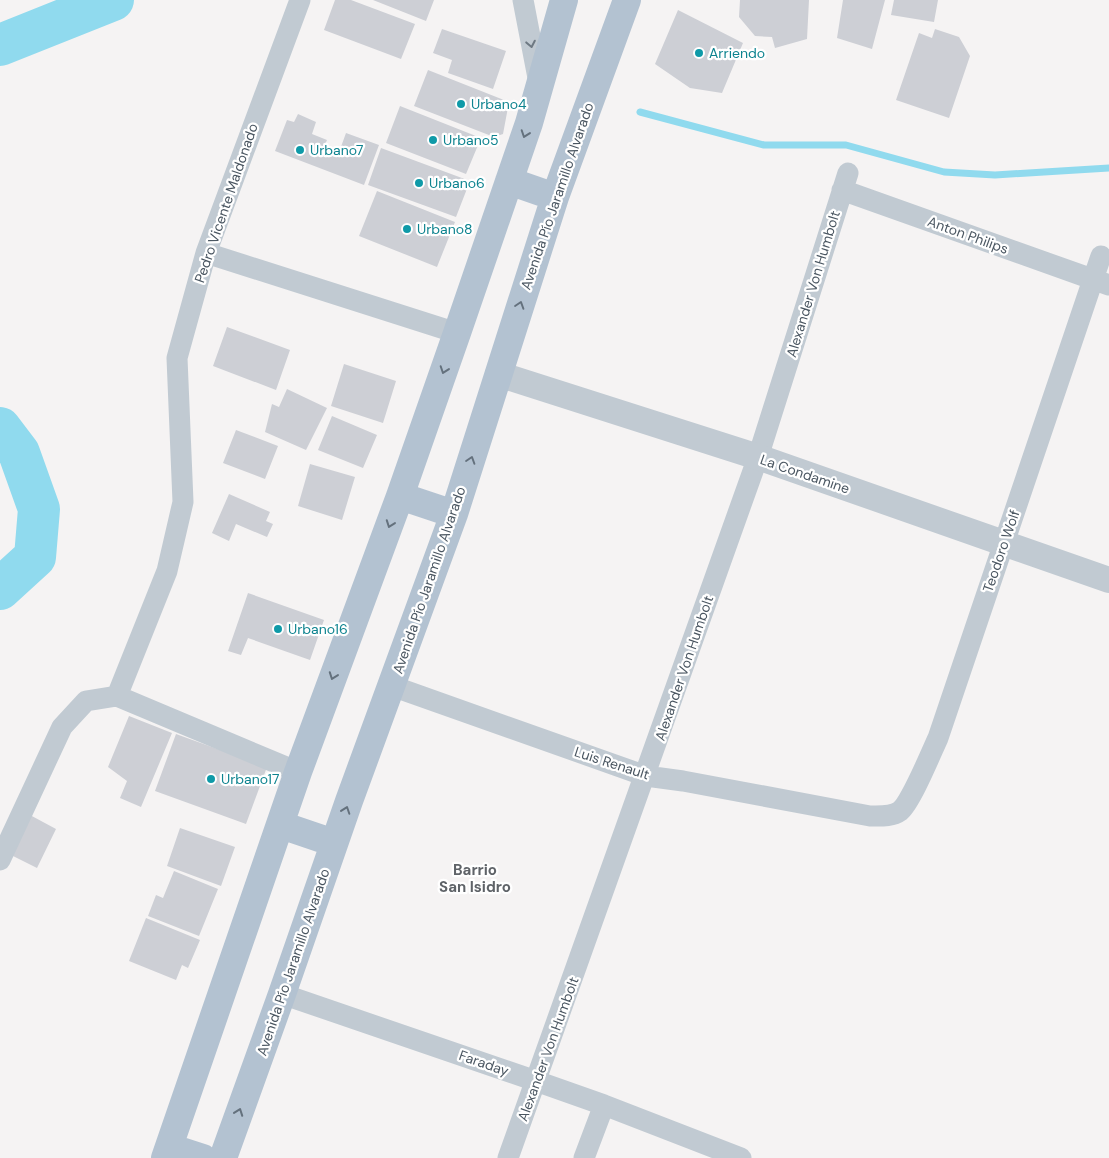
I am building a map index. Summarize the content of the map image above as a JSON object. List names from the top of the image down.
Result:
{
  "streets": {
    "main road": ["Avenida Pío Jaramillo Alvarado"],
    "street": [
      "Pedro Vicente Maldonado",
      "Anton Philips",
      "Alexander Von Humbolt",
      "La Condamine",
      "Teodoro Wolf",
      "Luis Renault",
      "Faraday"
    ]
  },
  "crossings": [
    ["Avenida Pío Jaramillo Alvarado", "La Condamine"],
    ["Avenida Pío Jaramillo Alvarado", "Luis Renault"],
    ["Avenida Pío Jaramillo Alvarado", "Faraday"],
    ["Anton Philips", "Alexander Von Humbolt"],
    ["Anton Philips", "Teodoro Wolf"],
    ["Alexander Von Humbolt", "La Condamine"],
    ["Alexander Von Humbolt", "Luis Renault"],
    ["Alexander Von Humbolt", "Faraday"],
    ["La Condamine", "Teodoro Wolf"],
    ["Teodoro Wolf", "Luis Renault"]
  ],
  "districts": ["Barrio San Isidro"],
  "places": [
    "Arriendo",
    "Urbano4",
    "Urbano5",
    "Urbano7",
    "Urbano6",
    "Urbano8",
    "Urbano16",
    "Urbano17"
  ]
}
